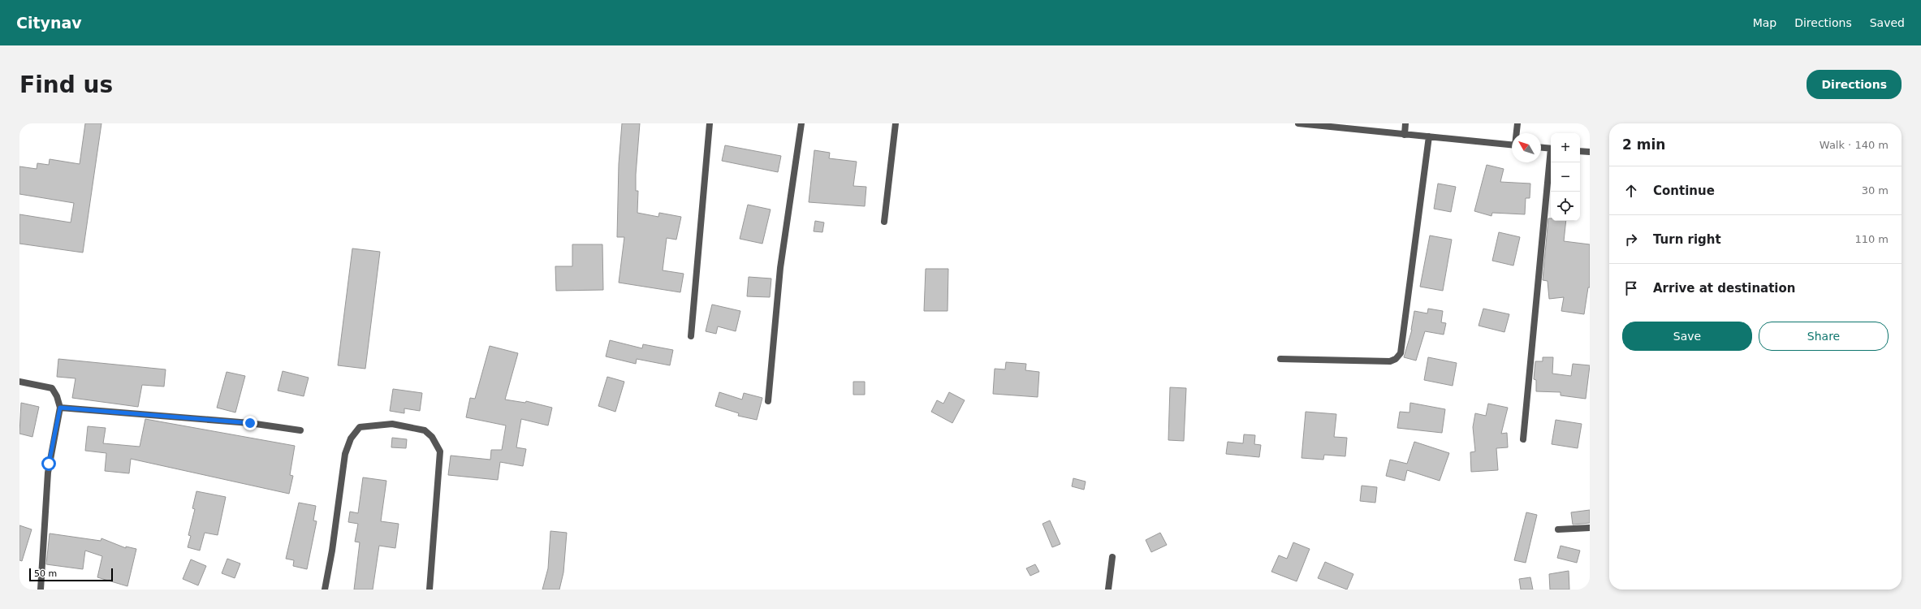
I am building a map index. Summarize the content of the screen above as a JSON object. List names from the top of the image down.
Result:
{
  "scale_bar": "50 m",
  "north": "top left",
  "page": {
    "header": "Citynav",
    "nav": ["Map", "Directions", "Saved"],
    "buttons": [
      "Directions",
      ["Save", "Share"]
    ],
    "title": "Find us",
    "heading": ["2 min", "Walk · 140 m"],
    "map_buttons": ["+", "−"],
    "list": [
      ["Continue", "30 m"],
      ["Turn right", "110 m"],
      "Arrive at destination"
    ],
    "scale": "50 m"
  }
}
